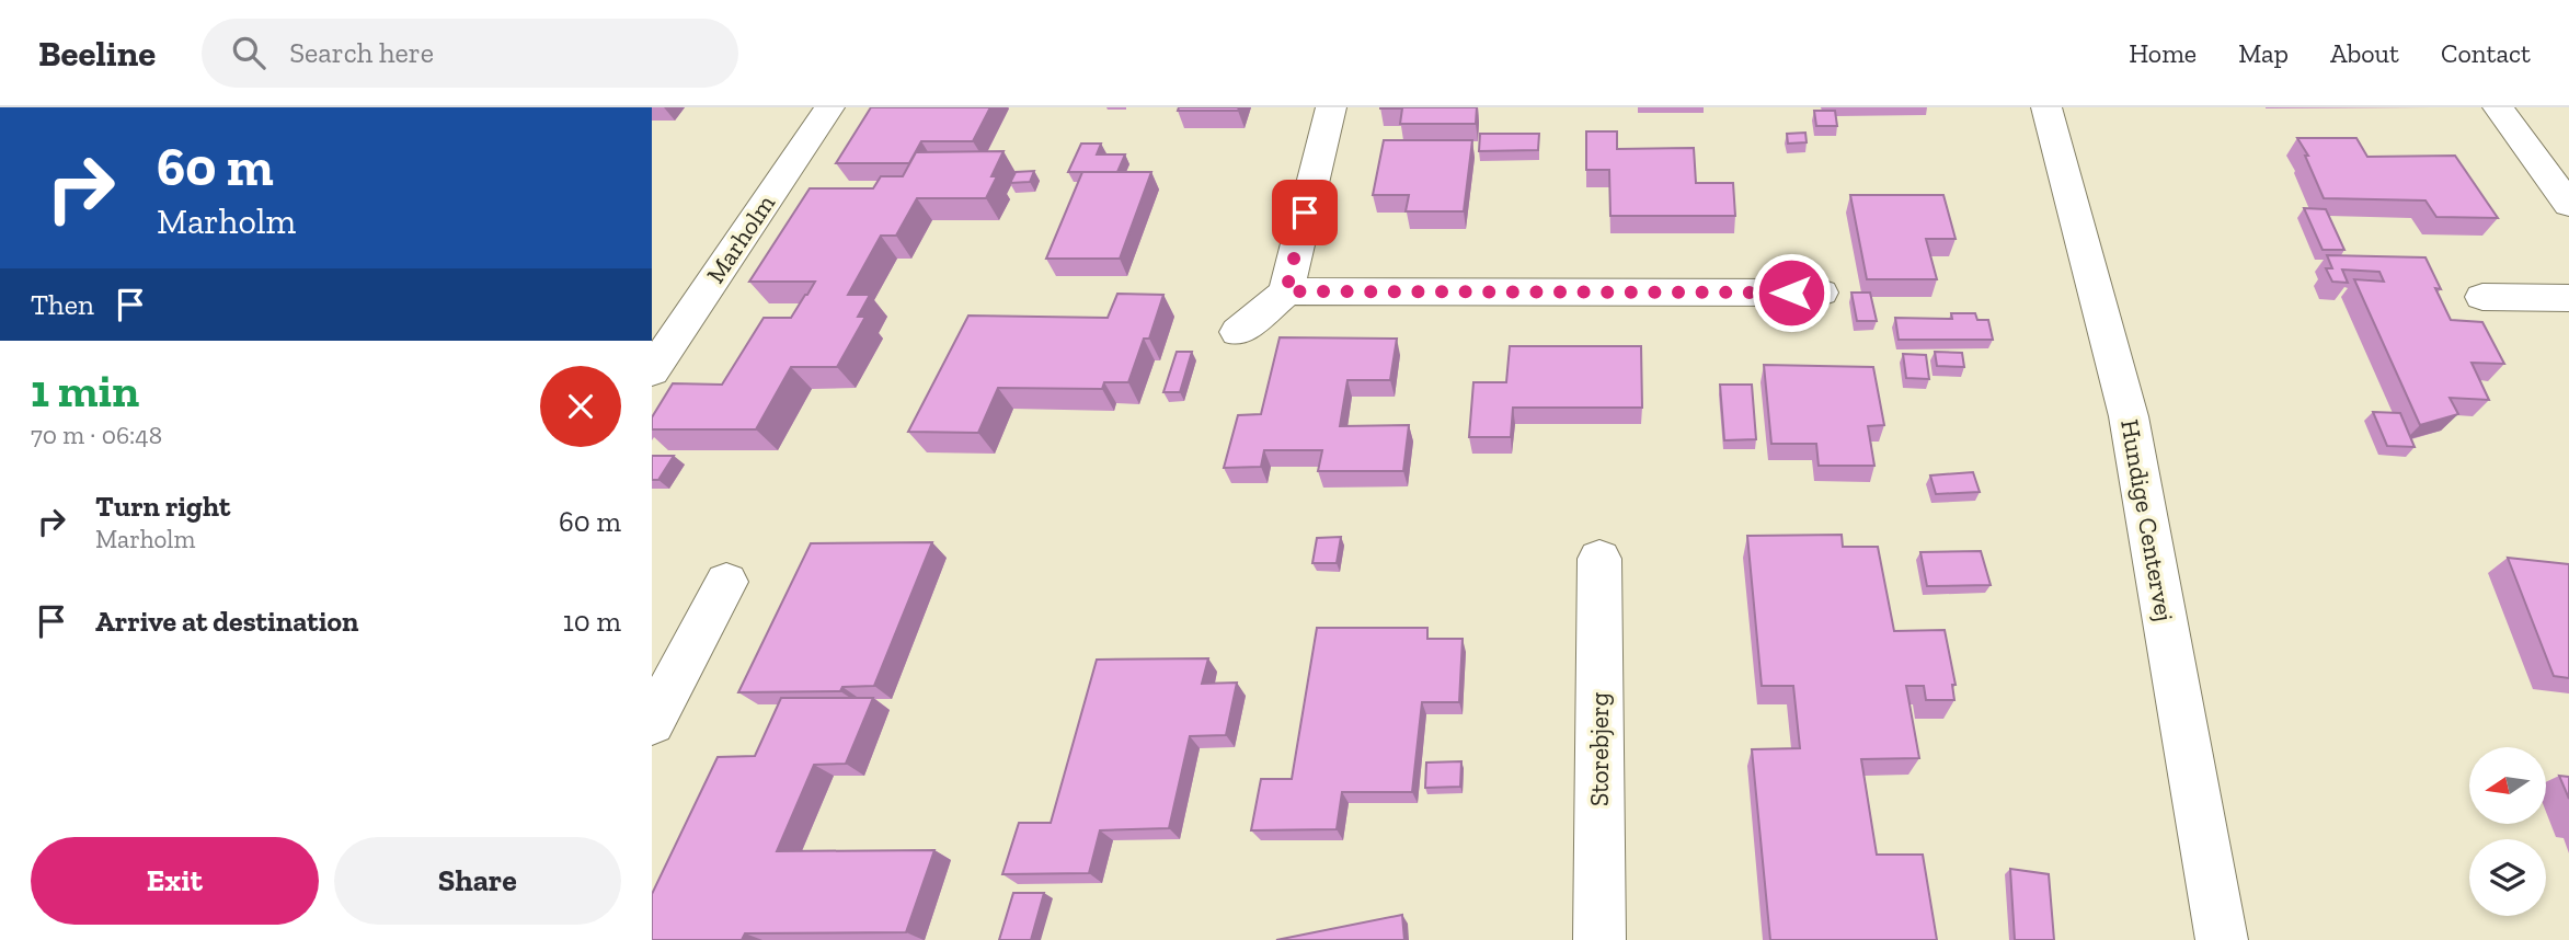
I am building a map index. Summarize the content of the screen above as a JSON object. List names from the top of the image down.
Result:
{
  "streets": {
    "street": ["Marholm", "Hundige Centervej", "Storebjerg"]
  },
  "north": "left",
  "page": {
    "header": "Beeline",
    "search": "Search here",
    "nav": [
      "Home",
      "Map",
      "About",
      "Contact"
    ],
    "turn": ["60 m", "Marholm"],
    "then": "Then",
    "heading": ["1 min", "70 m · 06:48"],
    "list": [
      {
        "name": "Turn right",
        "note": "Marholm",
        "value": "60 m"
      },
      {
        "name": "Arrive at destination",
        "value": "10 m"
      }
    ],
    "buttons": ["Exit", "Share"]
  }
}
